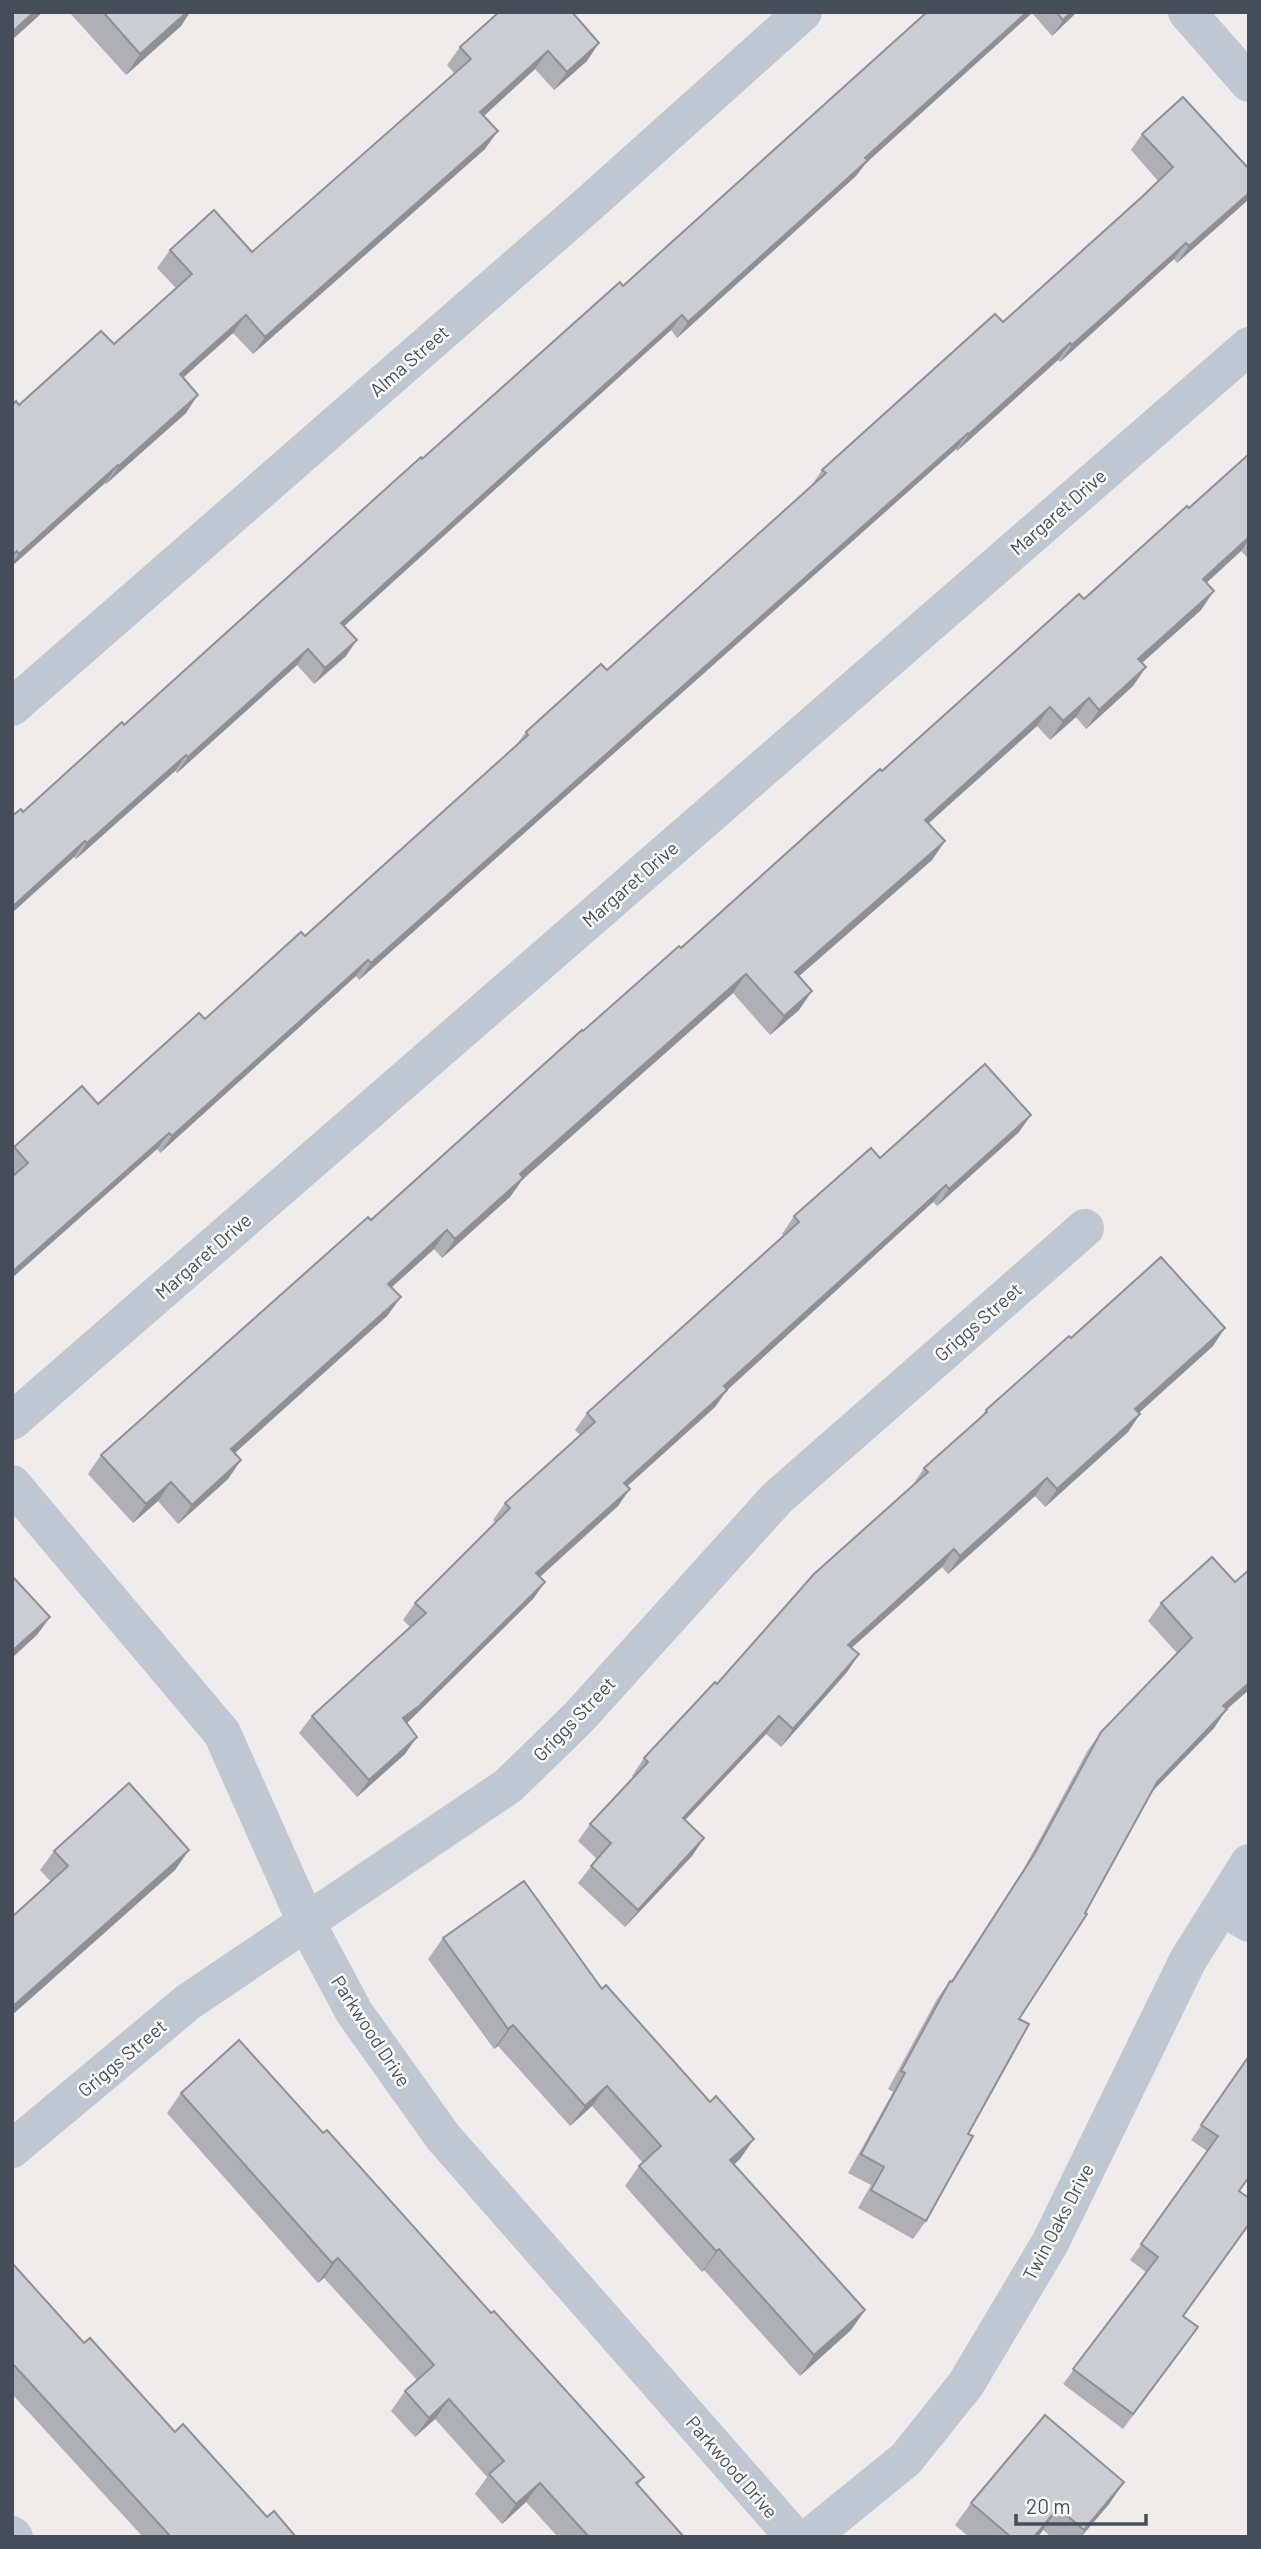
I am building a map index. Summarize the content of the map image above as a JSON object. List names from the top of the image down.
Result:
{
  "streets": {
    "street": [
      "Alma Street",
      "Margaret Drive",
      "Griggs Street",
      "Parkwood Drive",
      "Twin Oaks Drive"
    ]
  },
  "crossings": [
    ["Griggs Street", "Parkwood Drive"]
  ],
  "scale_bar": "20 m"
}
